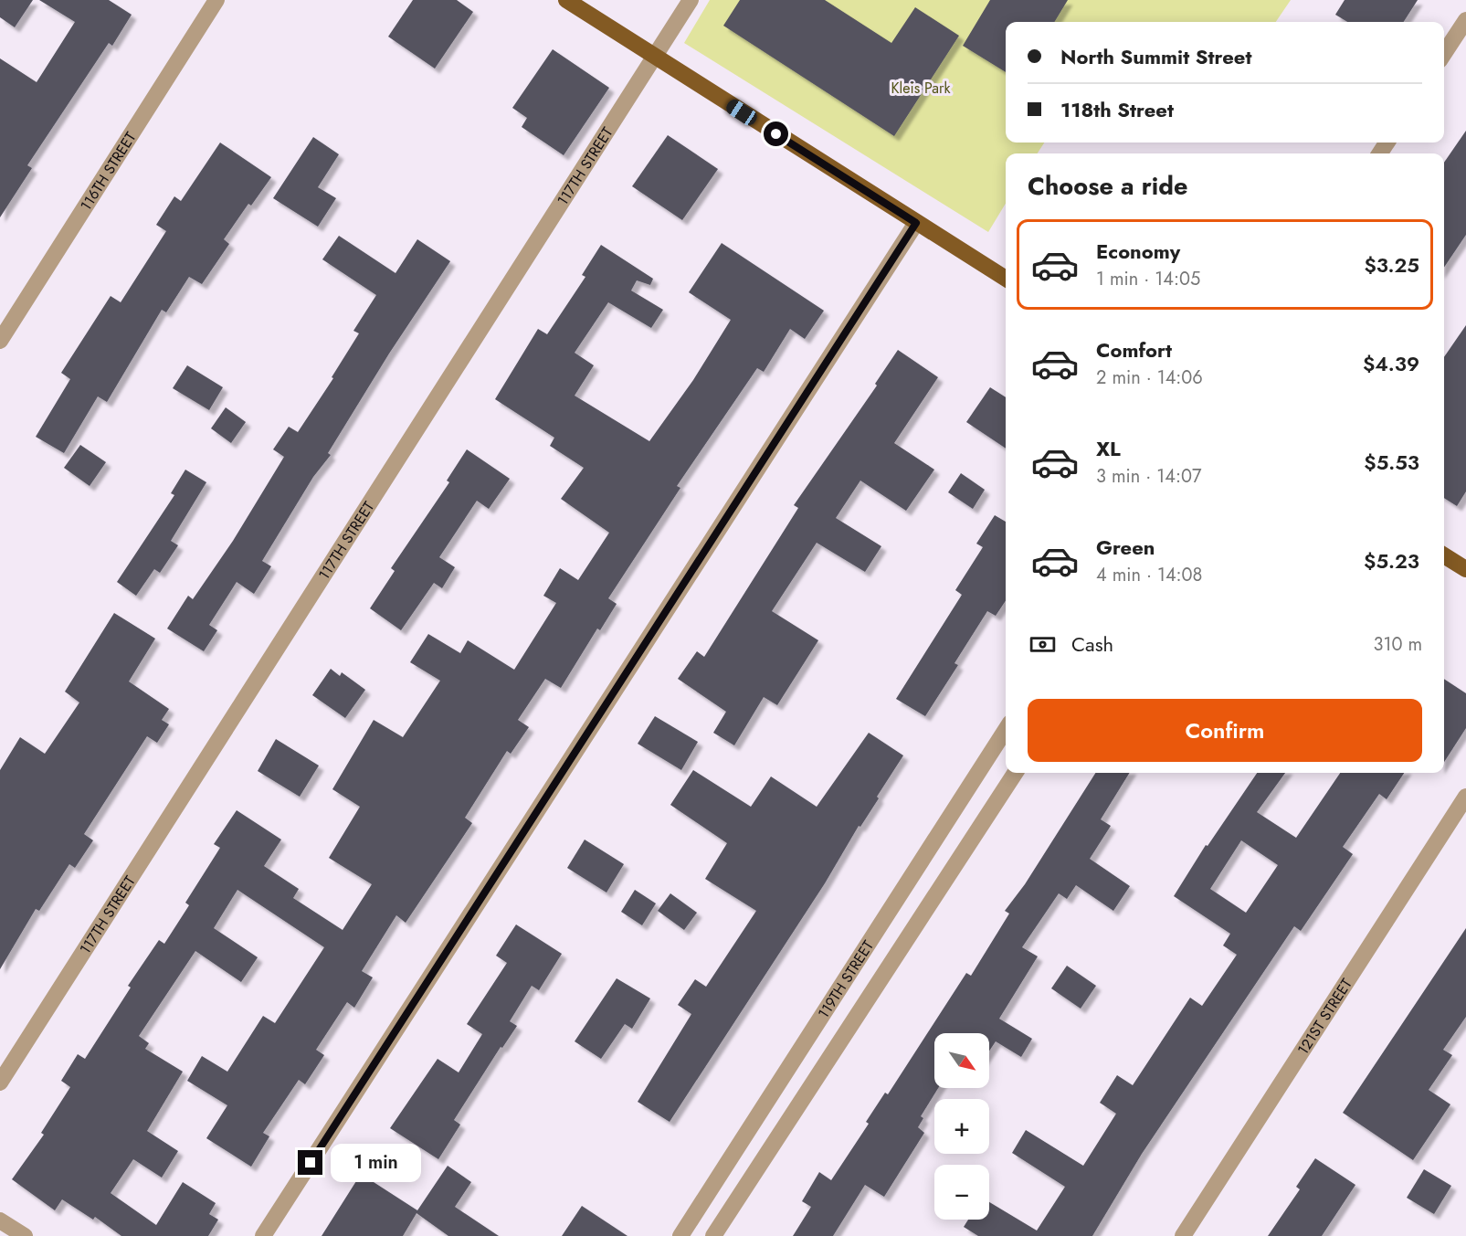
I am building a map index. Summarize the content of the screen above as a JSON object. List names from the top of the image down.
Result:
{
  "streets": {
    "street": [
      "117TH STREET",
      "116TH STREET",
      "119TH STREET",
      "121ST STREET"
    ]
  },
  "parks": ["Kleis Park"],
  "north": "bottom right",
  "page": {
    "banner": ["North Summit Street", "118th Street"],
    "heading": "Choose a ride",
    "list": [
      {
        "name": "Economy",
        "note": "1 min · 14:05",
        "value": "$3.25"
      },
      {
        "name": "Comfort",
        "note": "2 min · 14:06",
        "value": "$4.39"
      },
      {
        "name": "XL",
        "note": "3 min · 14:07",
        "value": "$5.53"
      },
      {
        "name": "Green",
        "note": "4 min · 14:08",
        "value": "$5.23"
      }
    ],
    "pay": ["Cash", "310 m"],
    "buttons": "Confirm",
    "map_buttons": ["+", "−"],
    "bubble": "1 min"
  }
}
